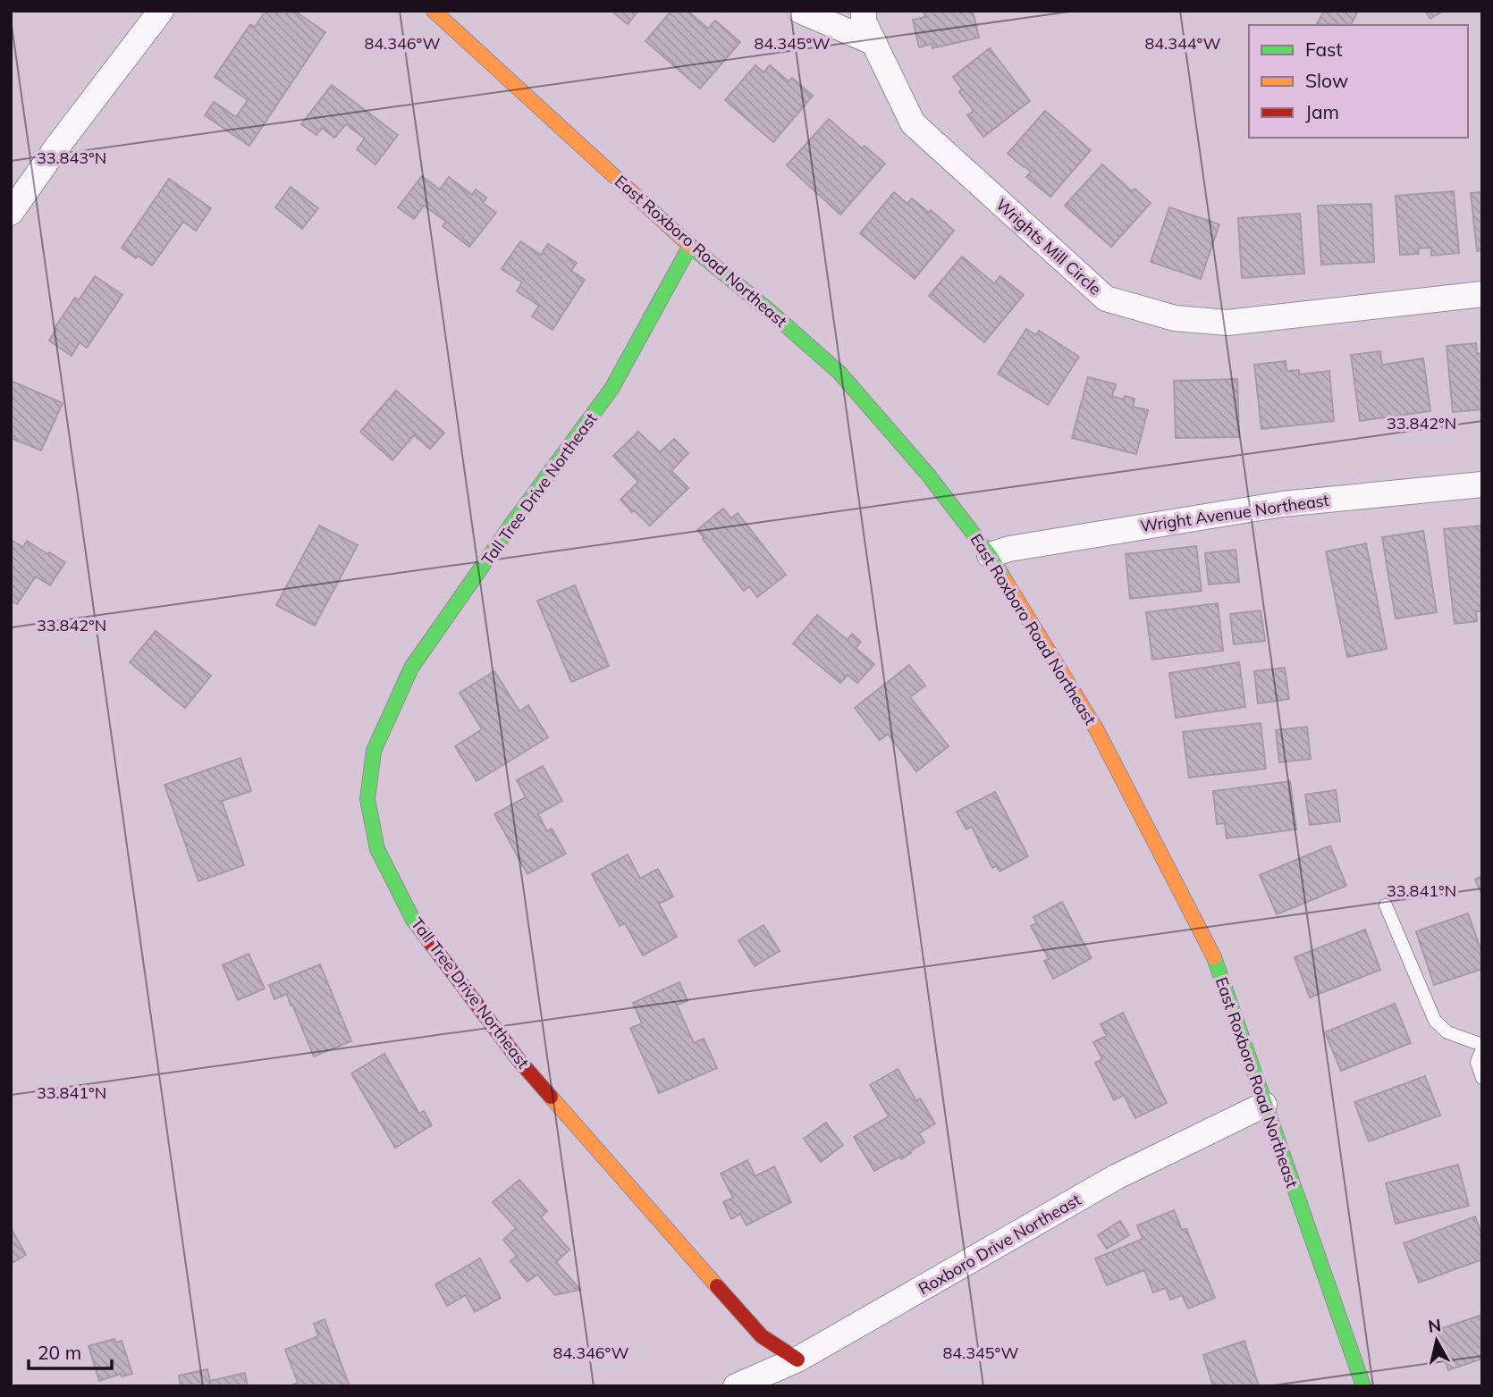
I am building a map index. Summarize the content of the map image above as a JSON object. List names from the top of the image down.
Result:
{
  "streets": {
    "main road": ["East Roxboro Road Northeast", "Tall Tree Drive Northeast"],
    "street": ["Wrights Mill Circle", "Wright Avenue Northeast", "Roxboro Drive Northeast"]
  },
  "crossings": [
    ["East Roxboro Road Northeast", "Tall Tree Drive Northeast"],
    ["East Roxboro Road Northeast", "Wright Avenue Northeast"],
    ["East Roxboro Road Northeast", "Roxboro Drive Northeast"],
    ["Tall Tree Drive Northeast", "Roxboro Drive Northeast"]
  ],
  "legend": ["Fast", "Slow", "Jam"],
  "scale_bar": "20 m",
  "north": "top",
  "coordinates": [
    "84.346°W",
    "84.345°W",
    "84.344°W",
    "33.843°N",
    "33.842°N",
    "33.841°N"
  ]
}
